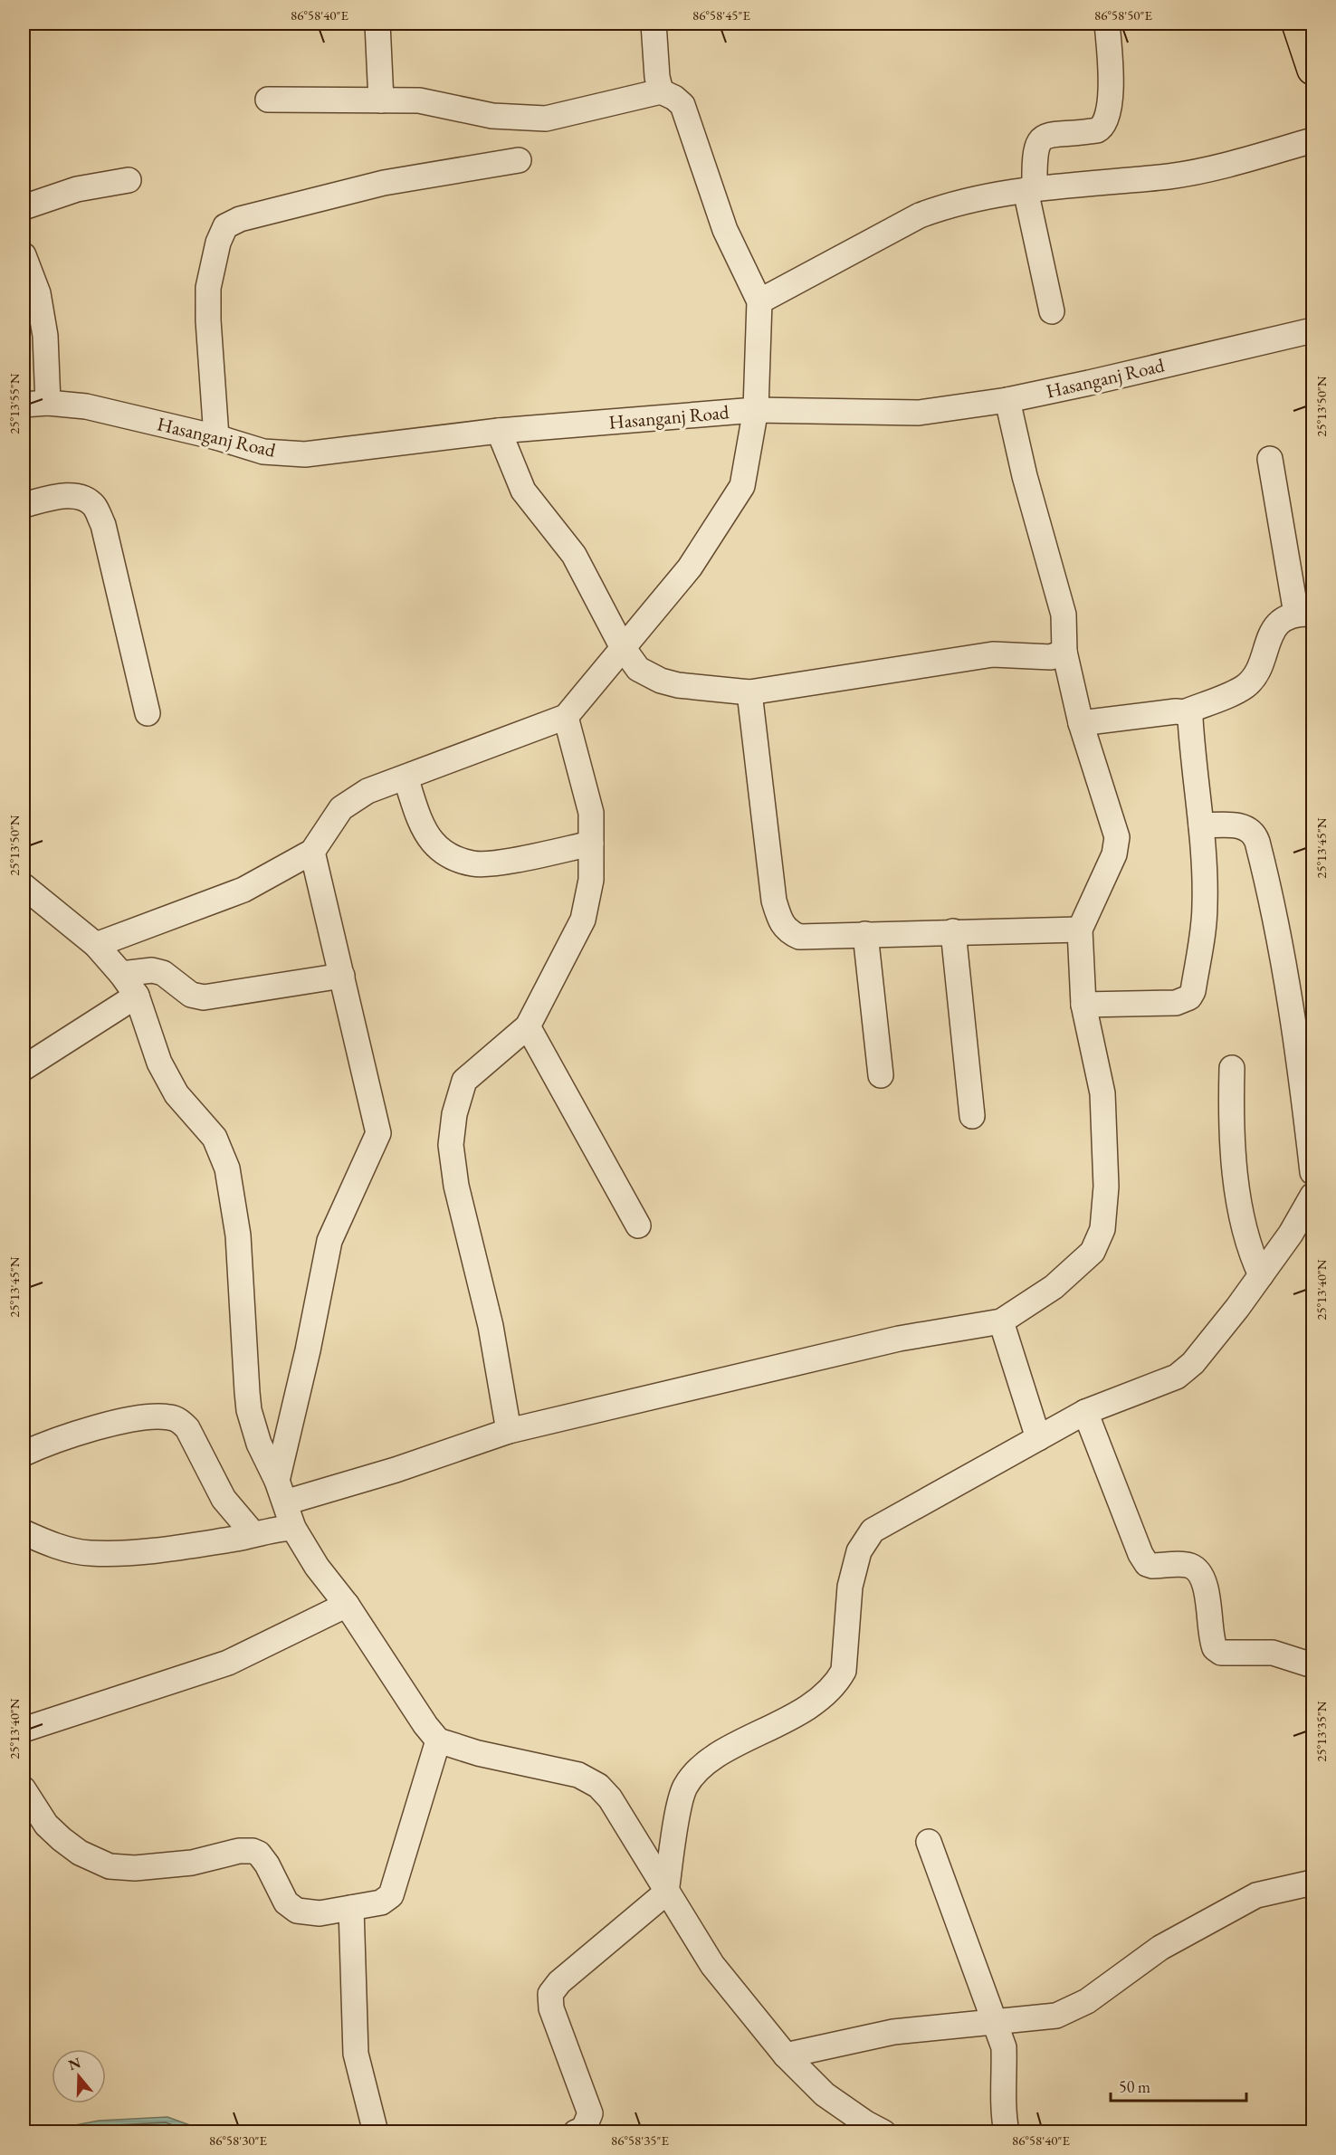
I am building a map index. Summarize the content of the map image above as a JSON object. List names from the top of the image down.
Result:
{
  "streets": {
    "street": ["Hasanganj Road"]
  },
  "scale_bar": "50 m",
  "north": "top",
  "coordinates": [
    "86°58'40\"E",
    "86°58'45\"E",
    "86°58'50\"E",
    "25°13'55\"N",
    "25°13'50\"N",
    "25°13'45\"N",
    "25°13'40\"N",
    "25°13'35\"N",
    "86°58'30\"E",
    "86°58'35\"E"
  ]
}
